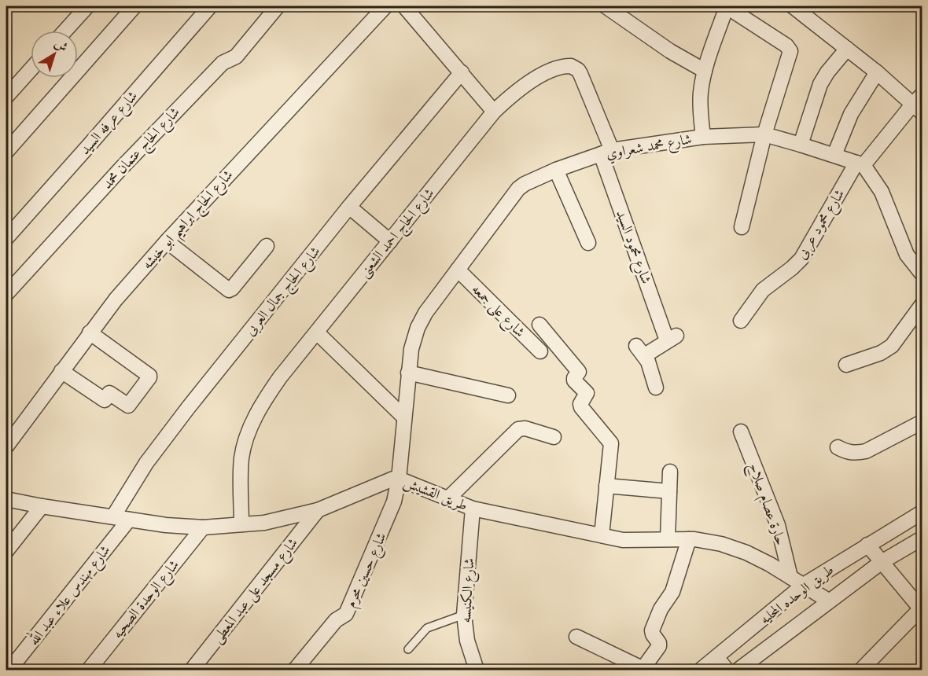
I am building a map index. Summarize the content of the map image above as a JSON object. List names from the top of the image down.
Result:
{
  "streets": {
    "street": [
      "شارع عرفه السيد",
      "شارع محمد شعراوي",
      "شارع الحاج عتمان محمد",
      "شارع الحاج ابراهيم ابو خيشه",
      "شارع محمود عربى",
      "شارع الحاج احمد الشعنى",
      "شارع محمود السيد",
      "شارع الحاج جمال العربى",
      "شارع على جمعه",
      "طريق القشيش",
      "حارة عصام صلاح",
      "شارع حسين محرم",
      "شارع مسجد على عبد المعطى",
      "شارع الكنيسه",
      "طريق الوحده المحليه",
      "شارع مهندس علاء عبد الله",
      "شارع الوحدة الصحيه"
    ]
  },
  "crossings": [
    ["شارع محمد شعراوي", "شارع محمود عربى"],
    ["شارع محمد شعراوي", "شارع الحاج احمد الشعنى"],
    ["شارع محمد شعراوي", "شارع محمود السيد"],
    ["شارع محمد شعراوي", "شارع على جمعه"],
    ["شارع محمد شعراوي", "شارع حسين محرم"],
    ["شارع الحاج احمد الشعنى", "شارع محمود السيد"],
    ["شارع الحاج احمد الشعنى", "طريق القشيش"],
    ["شارع الحاج جمال العربى", "طريق القشيش"],
    ["طريق القشيش", "حارة عصام صلاح"],
    ["طريق القشيش", "شارع حسين محرم"],
    ["طريق القشيش", "شارع مسجد على عبد المعطى"],
    ["طريق القشيش", "شارع الكنيسه"],
    ["طريق القشيش", "طريق الوحده المحليه"],
    ["طريق القشيش", "شارع مهندس علاء عبد الله"],
    ["طريق القشيش", "شارع الوحدة الصحيه"]
  ],
  "north": "top right"
}
